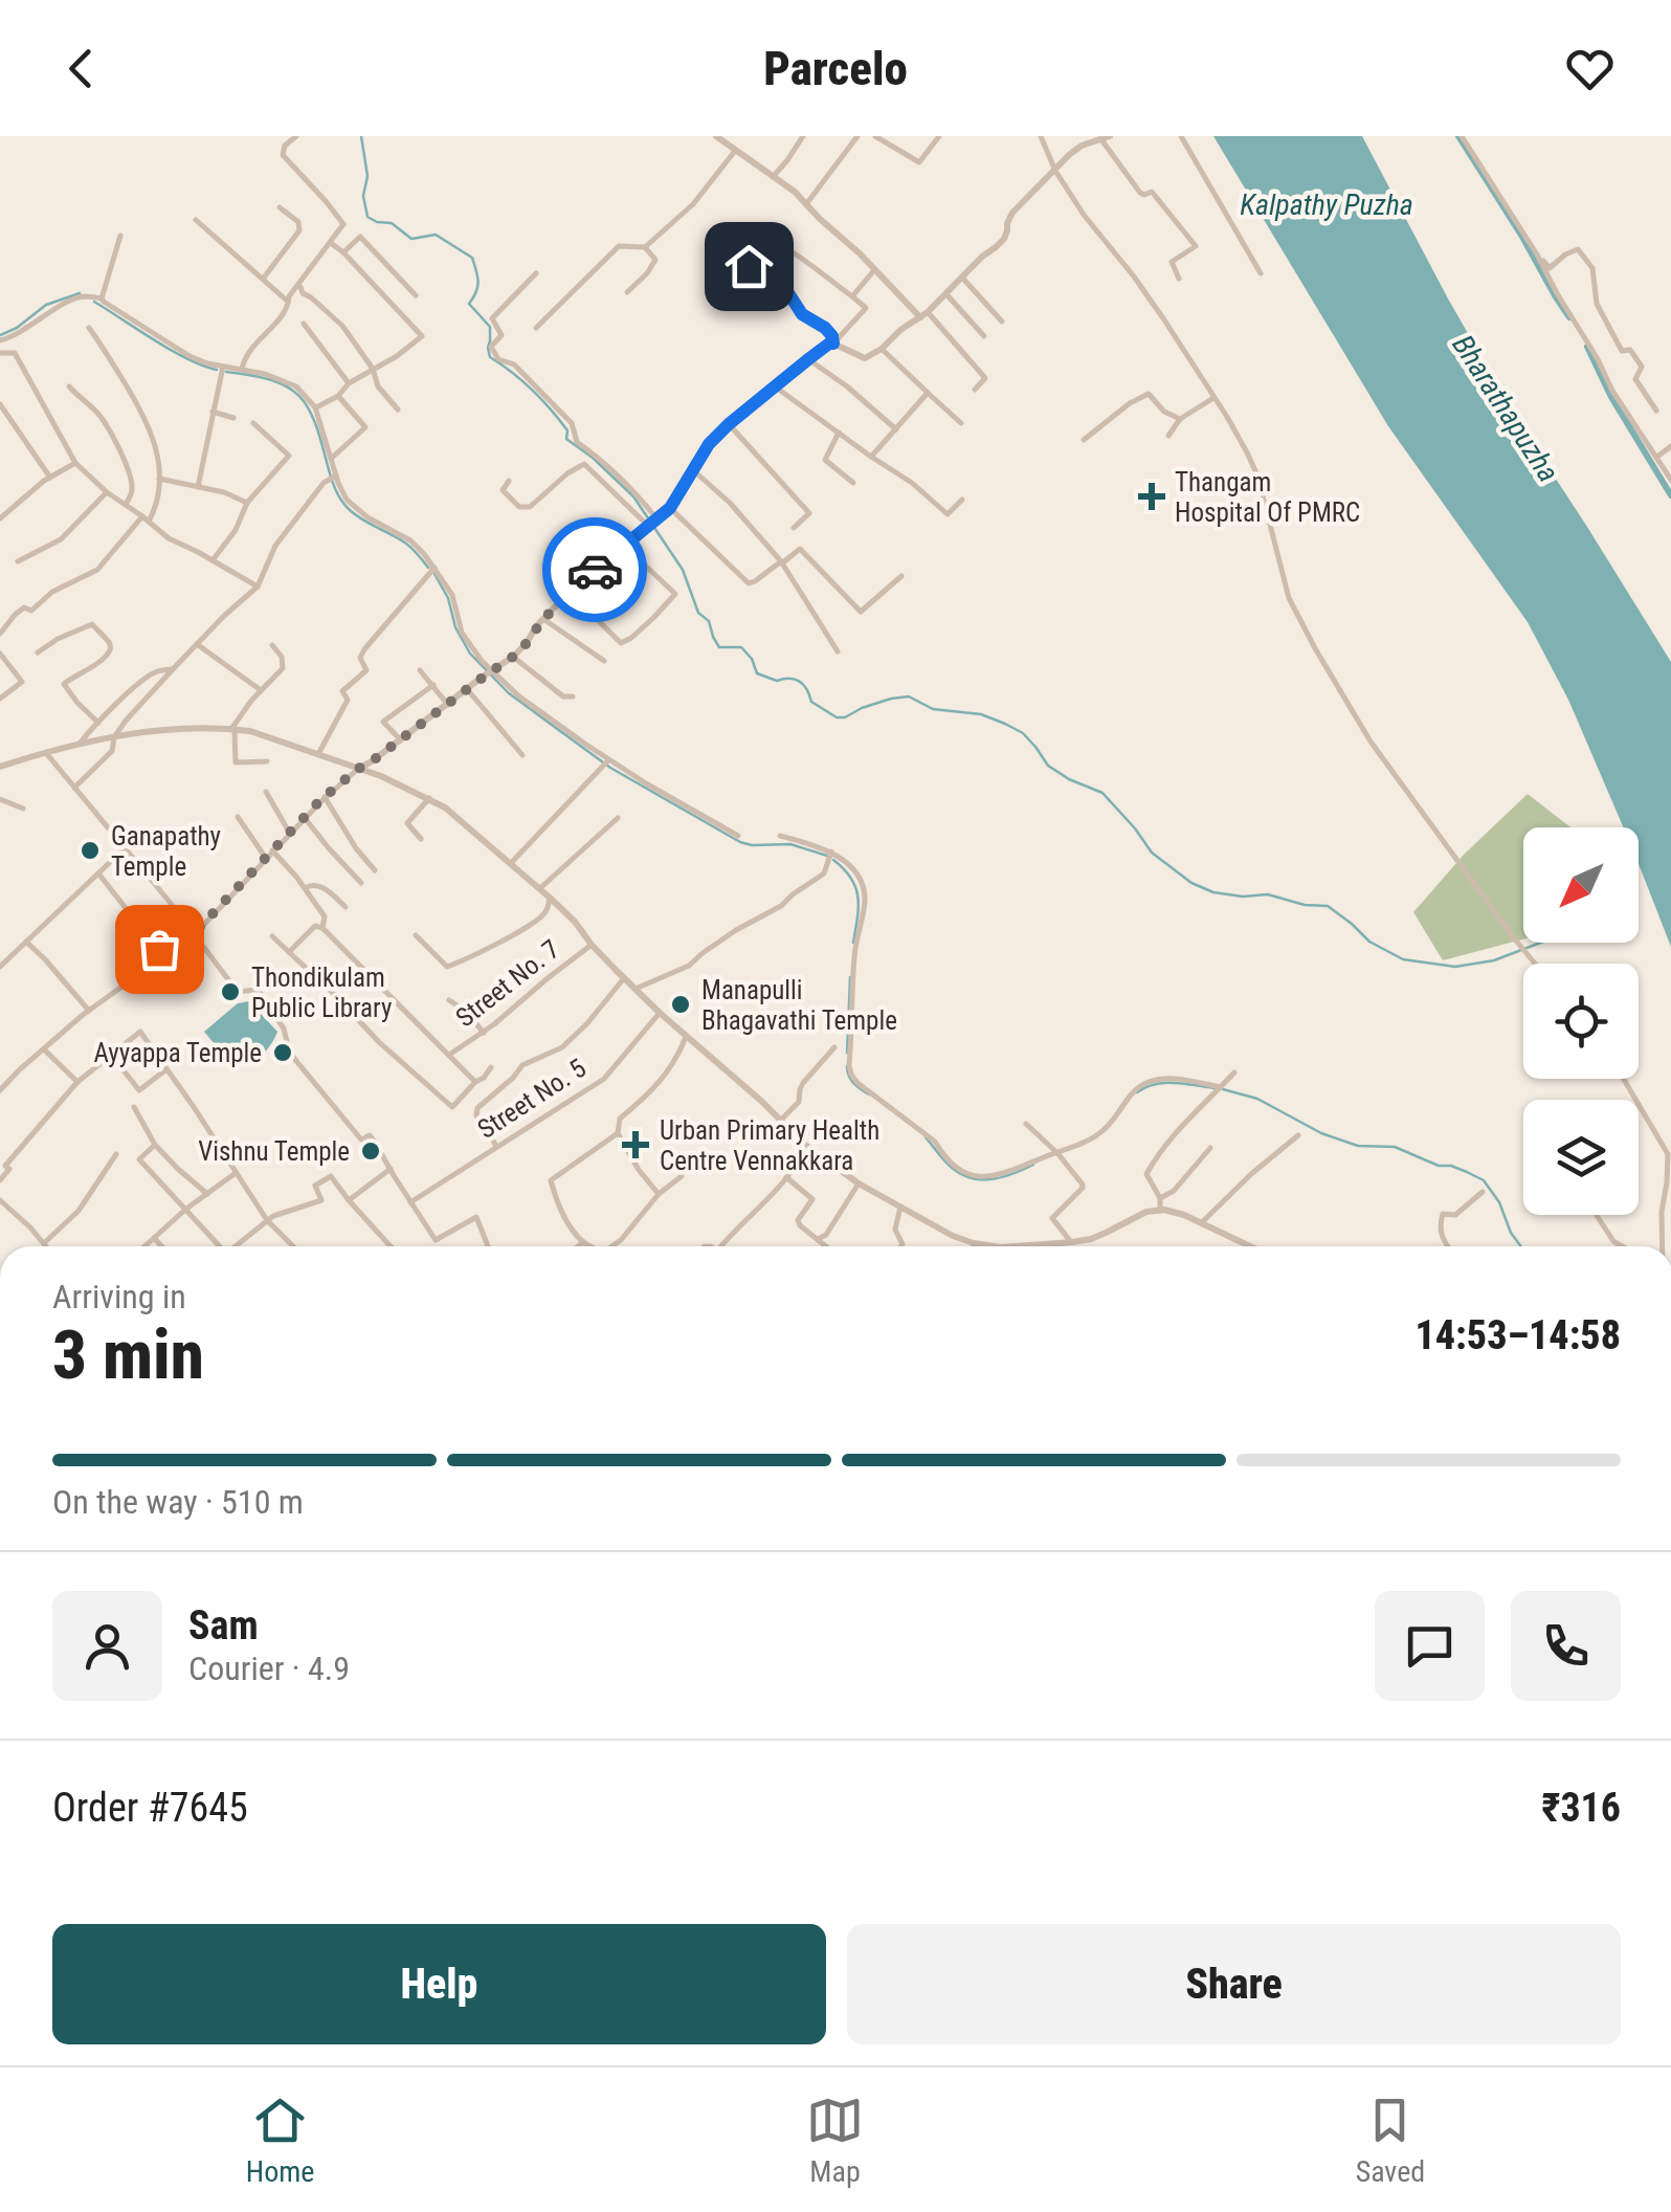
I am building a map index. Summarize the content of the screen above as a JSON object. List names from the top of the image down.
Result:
{
  "streets": {
    "street": ["Street No. 7", "Street No. 5"]
  },
  "water": ["Kalpathy Puzha", "Bharathapuzha"],
  "places": {
    "health": ["Thangam Hospital Of PMRC", "Urban Primary Health Centre Vennakkara"],
    "other": [
      "Ganapathy Temple",
      "Thondikulam Public Library",
      "Manapulli Bhagavathi Temple",
      "Ayyappa Temple",
      "Vishnu Temple"
    ]
  },
  "north": "bottom left",
  "page": {
    "header": "Parcelo",
    "heading": ["3 min", "Arriving in", "14:53–14:58"],
    "panel": [
      "Sam",
      "Courier · 4.9",
      "Order #7645",
      "₹316"
    ],
    "bar": "On the way · 510 m",
    "buttons": ["Help", "Share"],
    "tabs": ["Home", "Map", "Saved"]
  }
}
